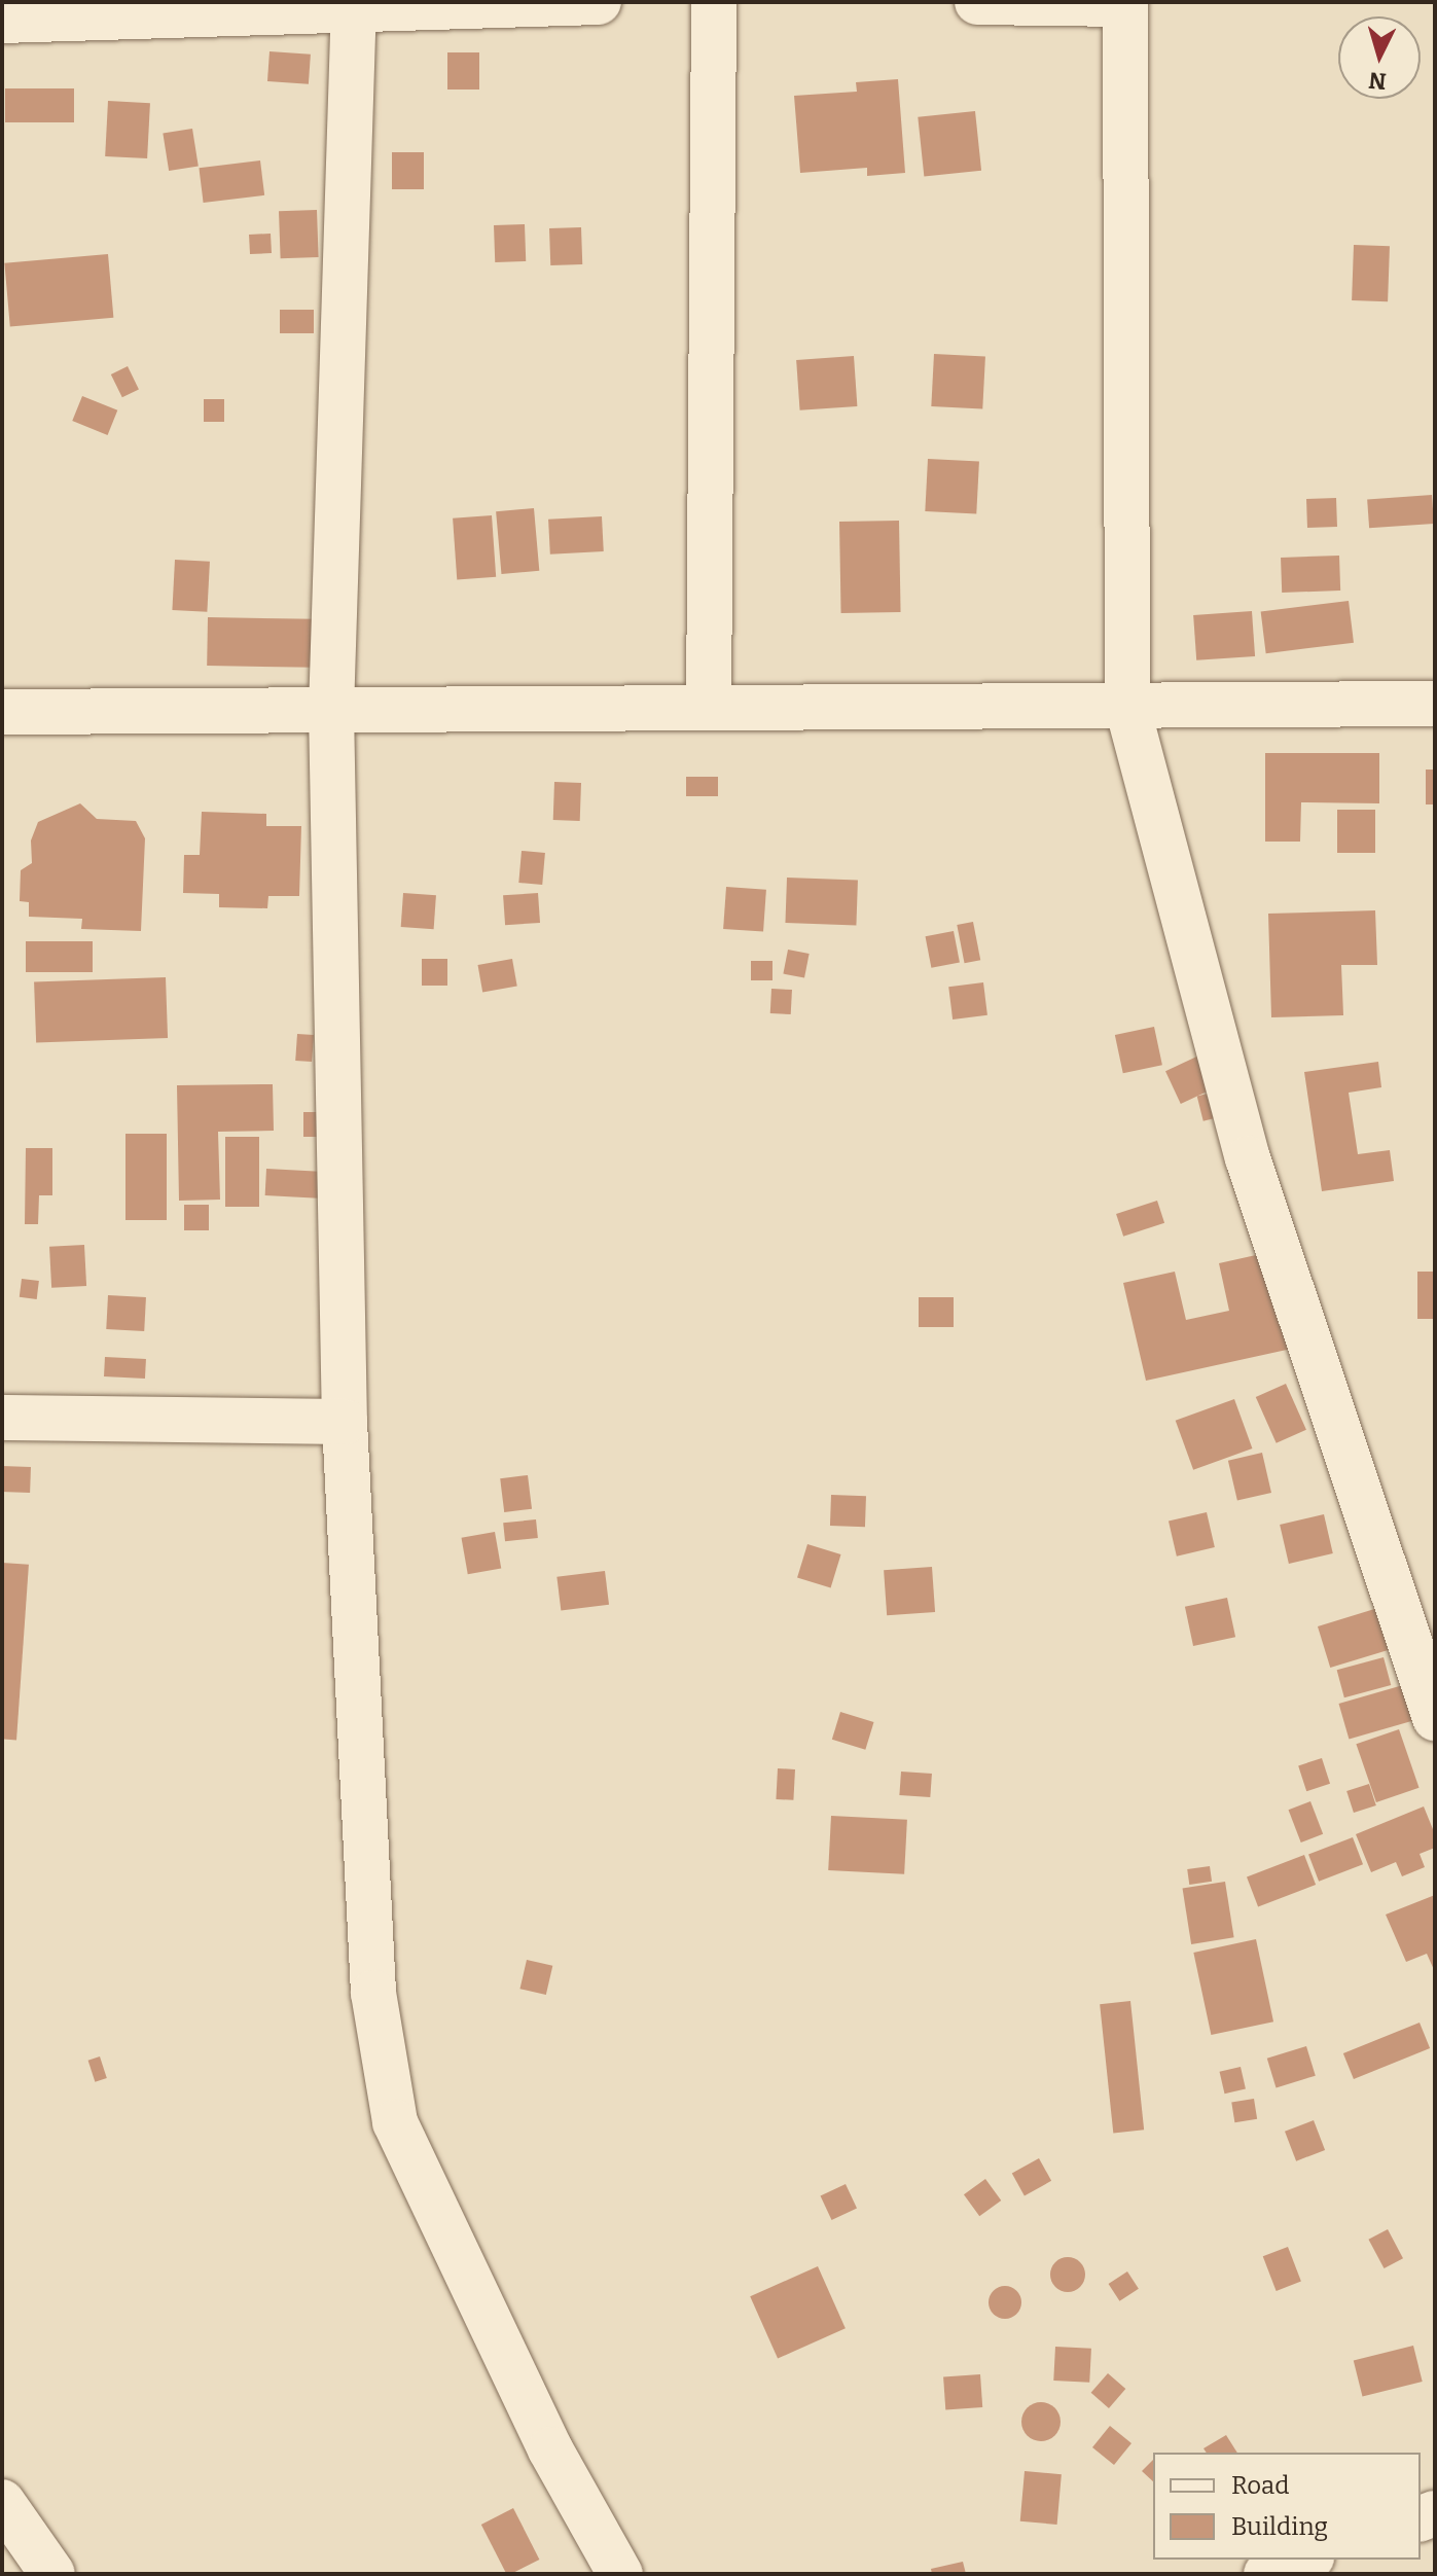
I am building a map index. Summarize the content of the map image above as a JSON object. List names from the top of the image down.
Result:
{
  "legend": ["Road", "Building"],
  "north": "bottom"
}
